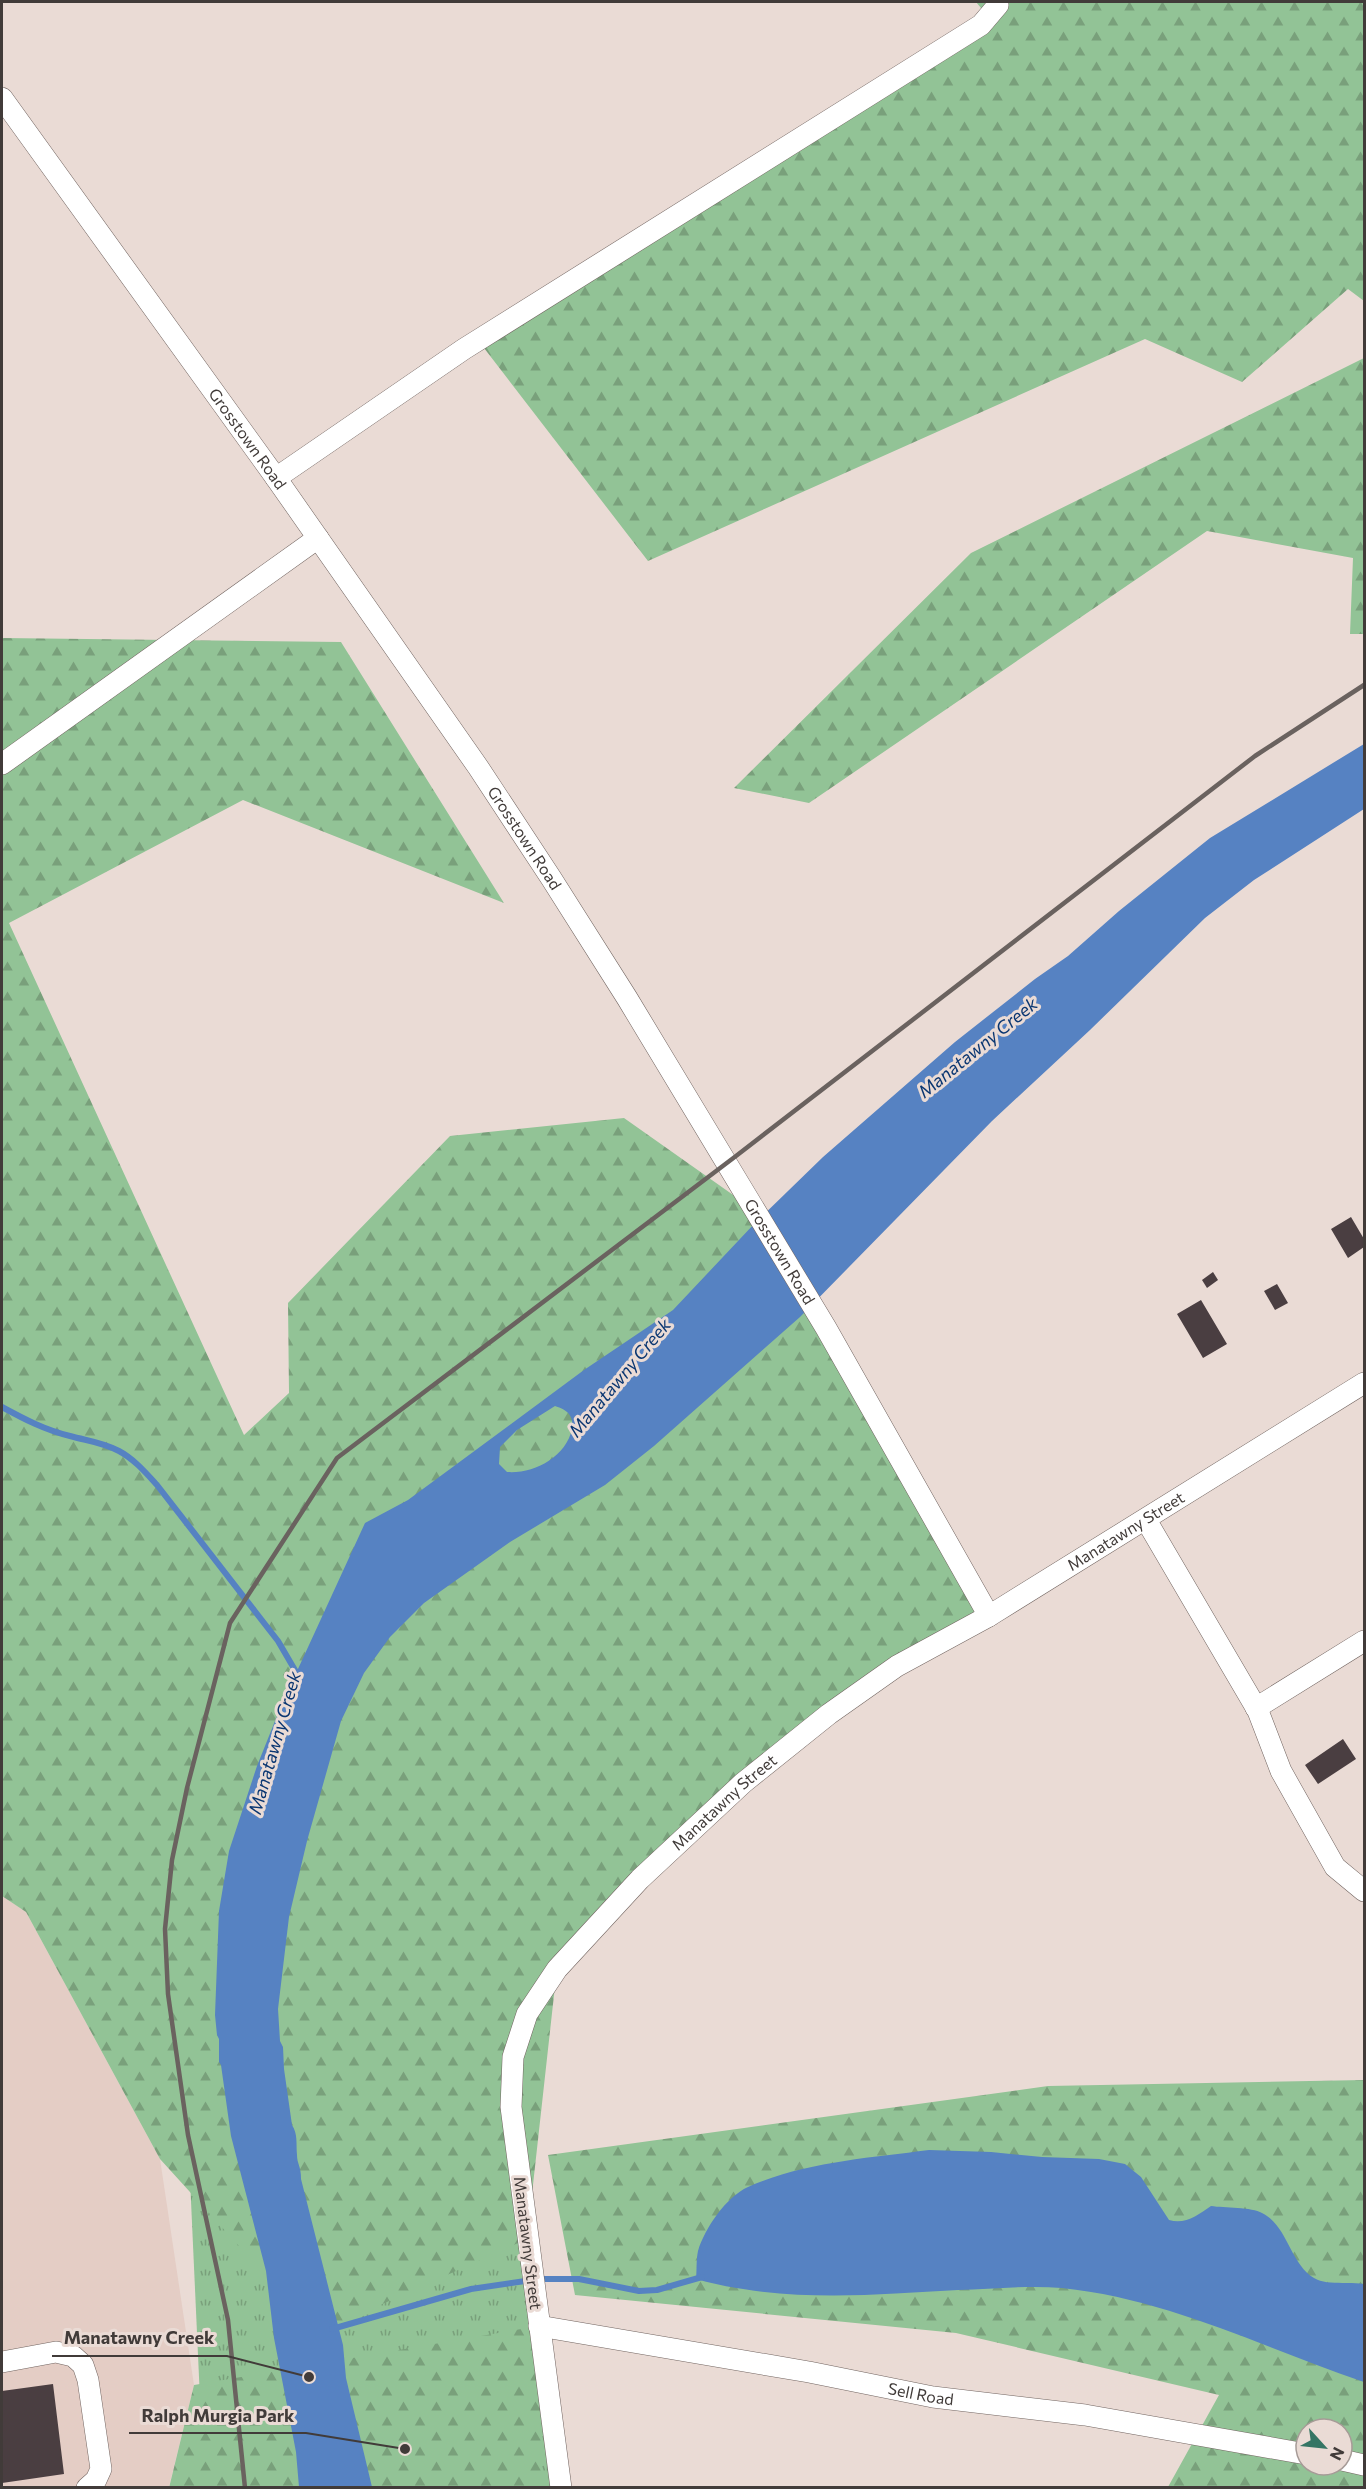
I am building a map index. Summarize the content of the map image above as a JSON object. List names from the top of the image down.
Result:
{
  "streets": {
    "street": ["Grosstown Road", "Manatawny Street", "Sell Road"]
  },
  "crossings": [
    ["Grosstown Road", "Manatawny Street"],
    ["Manatawny Street", "Sell Road"]
  ],
  "water": ["Manatawny Creek"],
  "places": ["Manatawny Creek", "Ralph Murgia Park"],
  "north": "bottom right"
}
